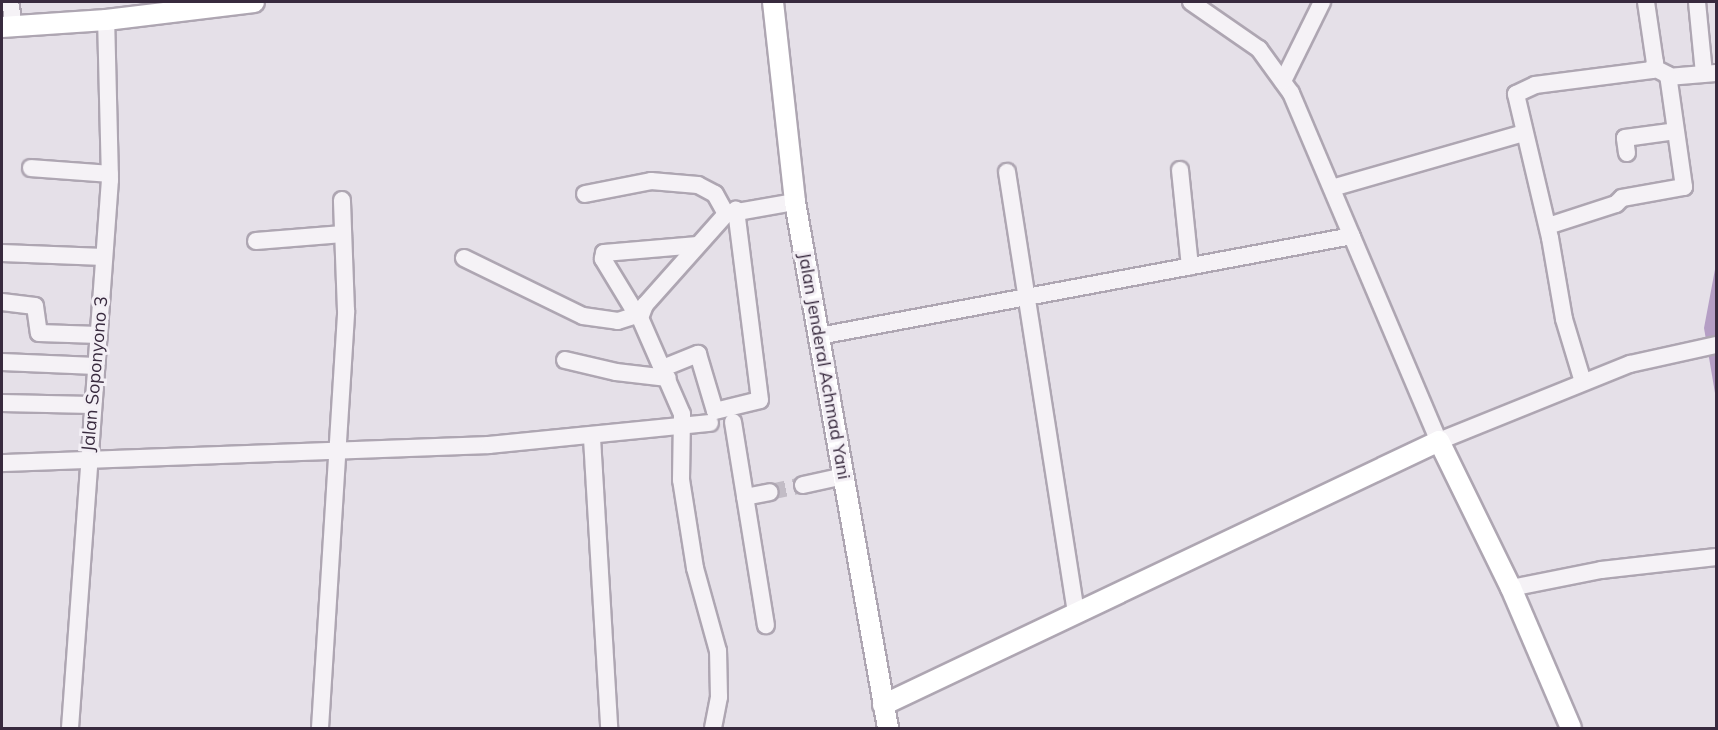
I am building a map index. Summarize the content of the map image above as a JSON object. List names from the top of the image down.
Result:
{
  "streets": {
    "main road": ["Jalan Jenderal Achmad Yani"],
    "street": ["Jalan Soponyono 3"]
  }
}
